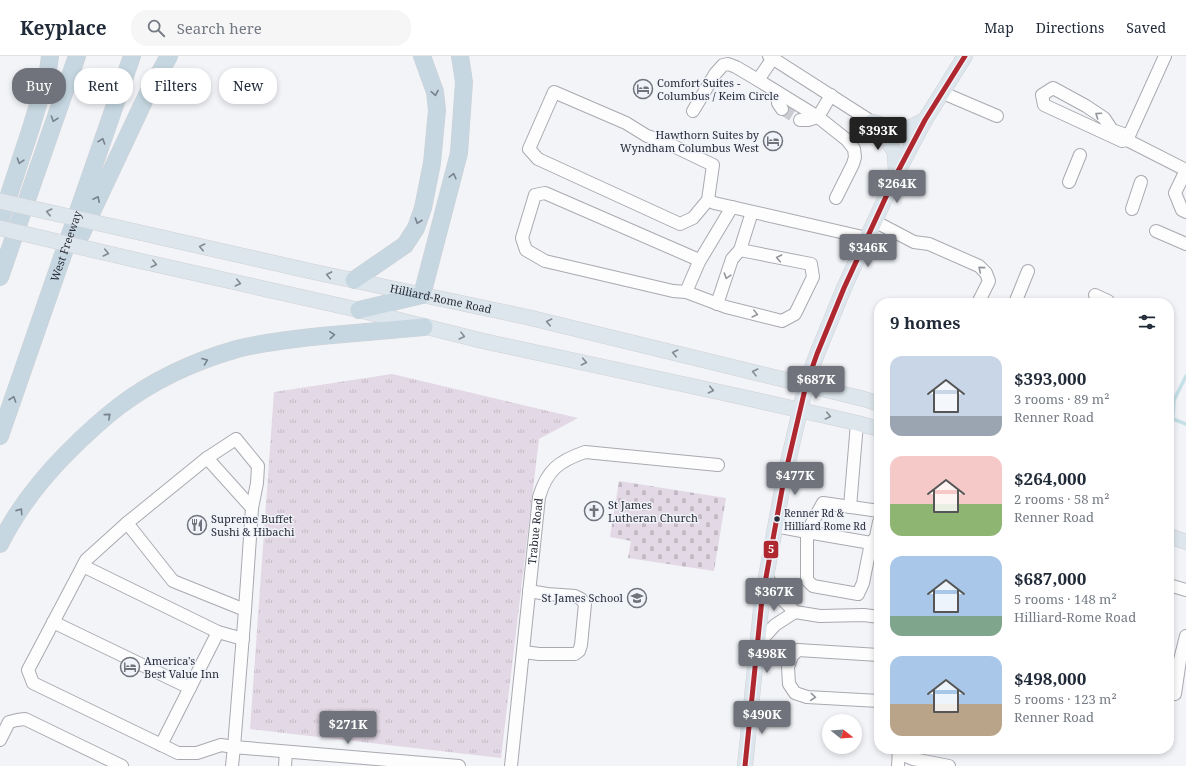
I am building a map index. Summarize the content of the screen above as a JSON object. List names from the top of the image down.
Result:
{
  "streets": {
    "highway": ["West Freeway"],
    "main road": ["Hilliard-Rome Road"],
    "street": ["Trabue Road"]
  },
  "places": {
    "hotel": ["Comfort Suites - Columbus / Keim Circle", "Hawthorn Suites by Wyndham Columbus West", "America's Best Value Inn"],
    "church": ["St James Lutheran Church"],
    "other": ["Renner Rd & Hilliard Rome Rd"],
    "restaurant": ["Supreme Buffet Sushi & Hibachi"],
    "school or university": ["St James School"]
  },
  "lines": ["transit line 5"],
  "north": "right",
  "page": {
    "header": "Keyplace",
    "search": "Search here",
    "nav": ["Map", "Directions", "Saved"],
    "chip": [
      "Buy",
      "Rent",
      "Filters",
      "New"
    ],
    "price": [
      "$393K",
      "$264K",
      "$346K",
      "$687K",
      "$477K",
      "$367K",
      "$498K",
      "$490K",
      "$271K"
    ],
    "heading": "9 homes",
    "list": [
      {
        "name": "$393,000",
        "note": "3 rooms · 89 m² · Renner Road"
      },
      {
        "name": "$264,000",
        "note": "2 rooms · 58 m² · Renner Road"
      },
      {
        "name": "$687,000",
        "note": "5 rooms · 148 m² · Hilliard-Rome Road"
      },
      {
        "name": "$498,000",
        "note": "5 rooms · 123 m² · Renner Road"
      }
    ]
  }
}
